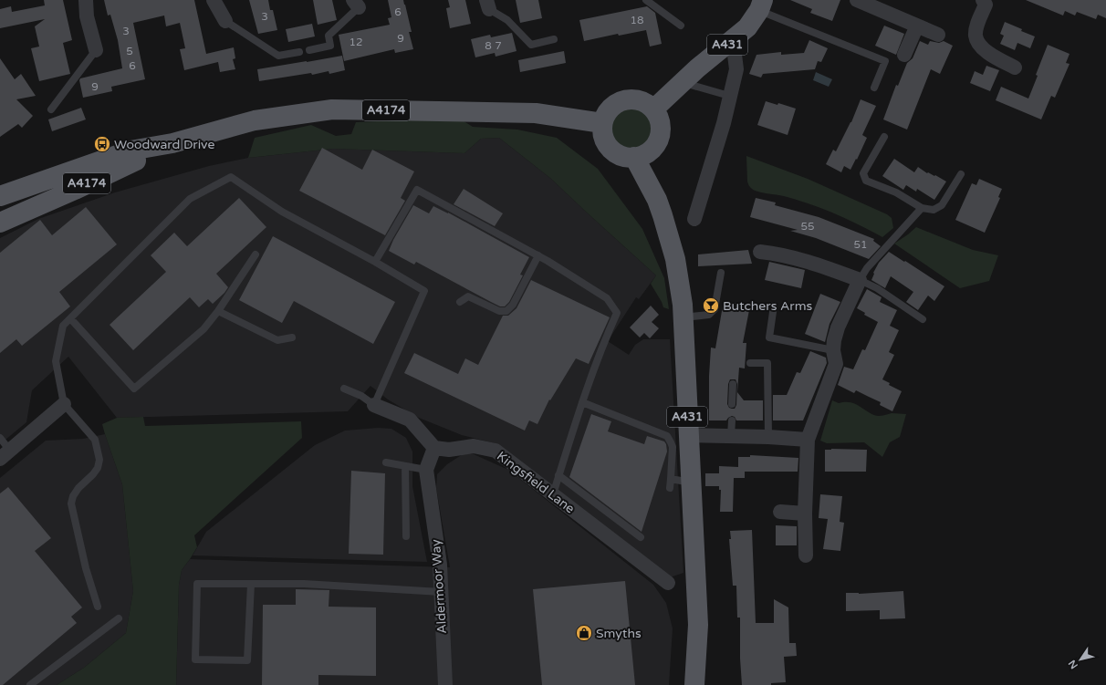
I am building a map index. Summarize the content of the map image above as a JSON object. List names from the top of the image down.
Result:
{
  "streets": {
    "main road": ["A431", "A4174"],
    "street": ["Kingsfield Lane", "Aldermoor Way"]
  },
  "crossings": [
    ["A431", "A4174"],
    ["Kingsfield Lane", "Aldermoor Way"]
  ],
  "places": {
    "bus stop": ["Woodward Drive"],
    "bar": ["Butchers Arms"],
    "shop": ["Smyths"]
  },
  "house_numbers": [
    "6",
    "3",
    "18",
    "3",
    "9",
    "12",
    "8",
    "7",
    "5",
    "6",
    "9",
    "55",
    "51"
  ],
  "north": "bottom left"
}
